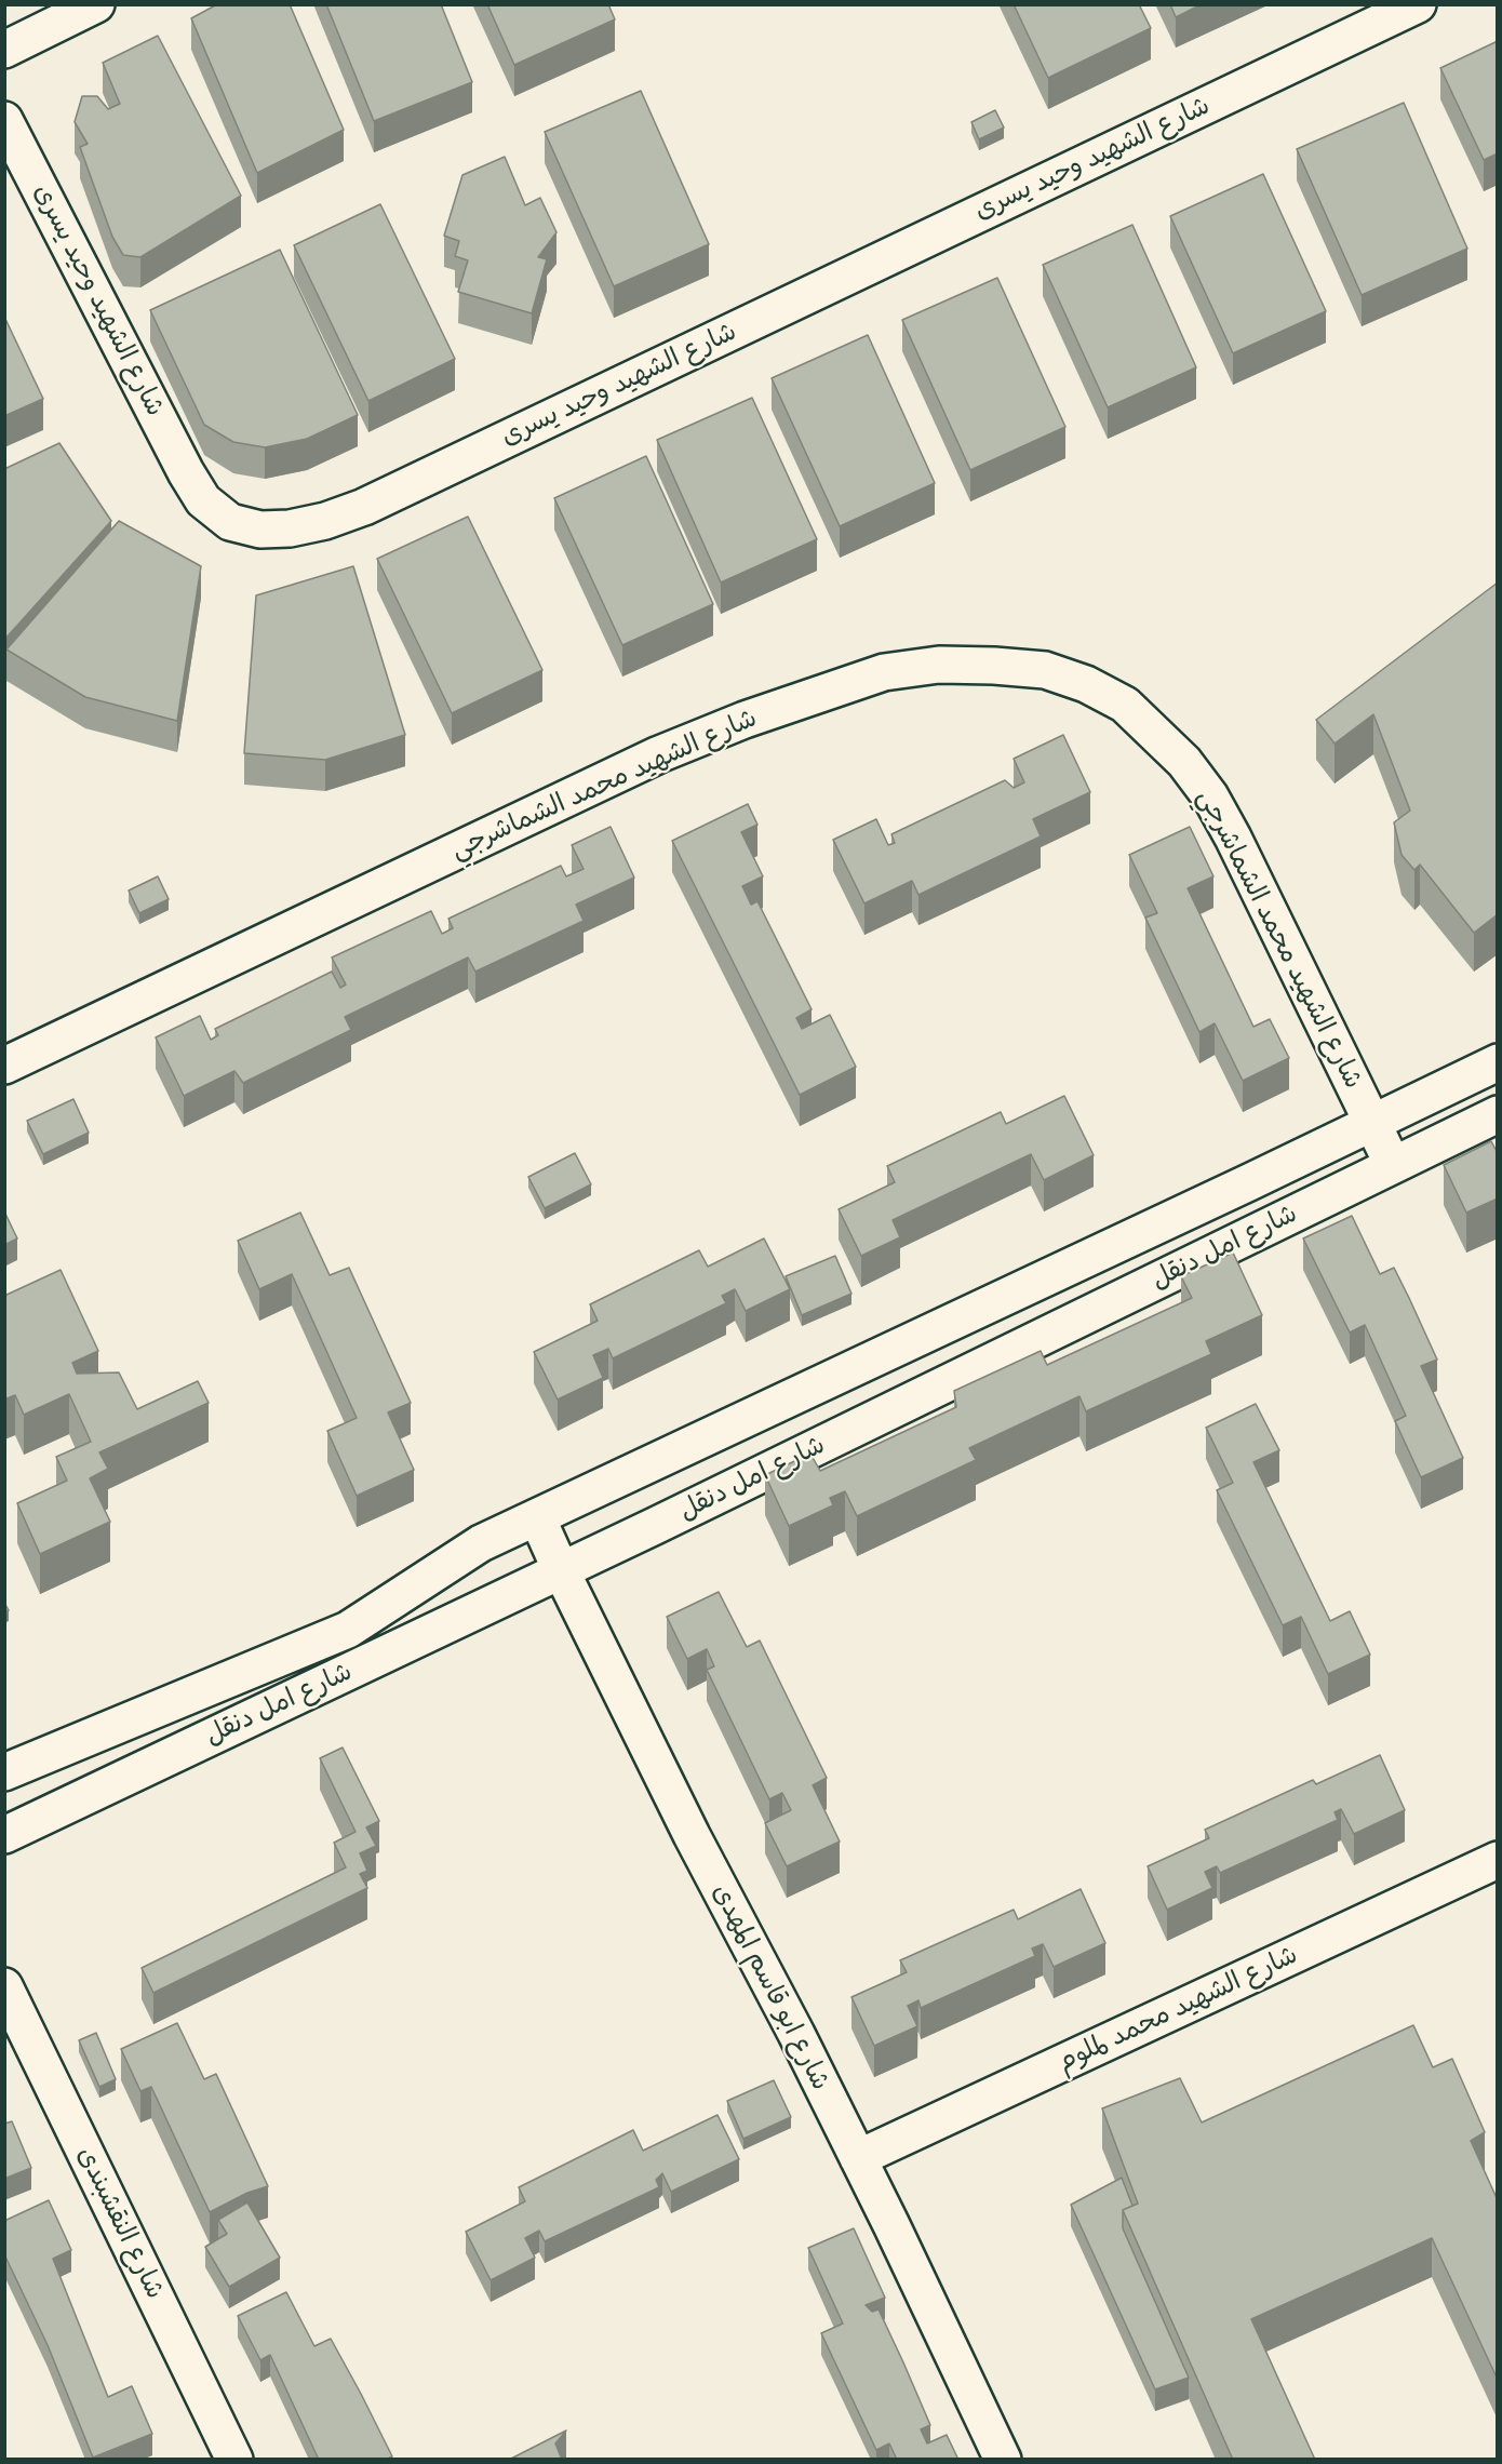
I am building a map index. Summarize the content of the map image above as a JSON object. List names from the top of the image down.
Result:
{
  "streets": {
    "street": [
      "شارع الشهيد وحيد يسرى",
      "شارع الشهيد محمد الشماشرجي",
      "شارع امل دنقل",
      "شارع ابو قاسم المهدى",
      "شارع الشهيد محمد لملوم",
      "شارع النقشبندى"
    ]
  },
  "crossings": [
    ["شارع الشهيد محمد الشماشرجي", "شارع امل دنقل"],
    ["شارع امل دنقل", "شارع ابو قاسم المهدى"],
    ["شارع ابو قاسم المهدى", "شارع الشهيد محمد لملوم"]
  ]
}
